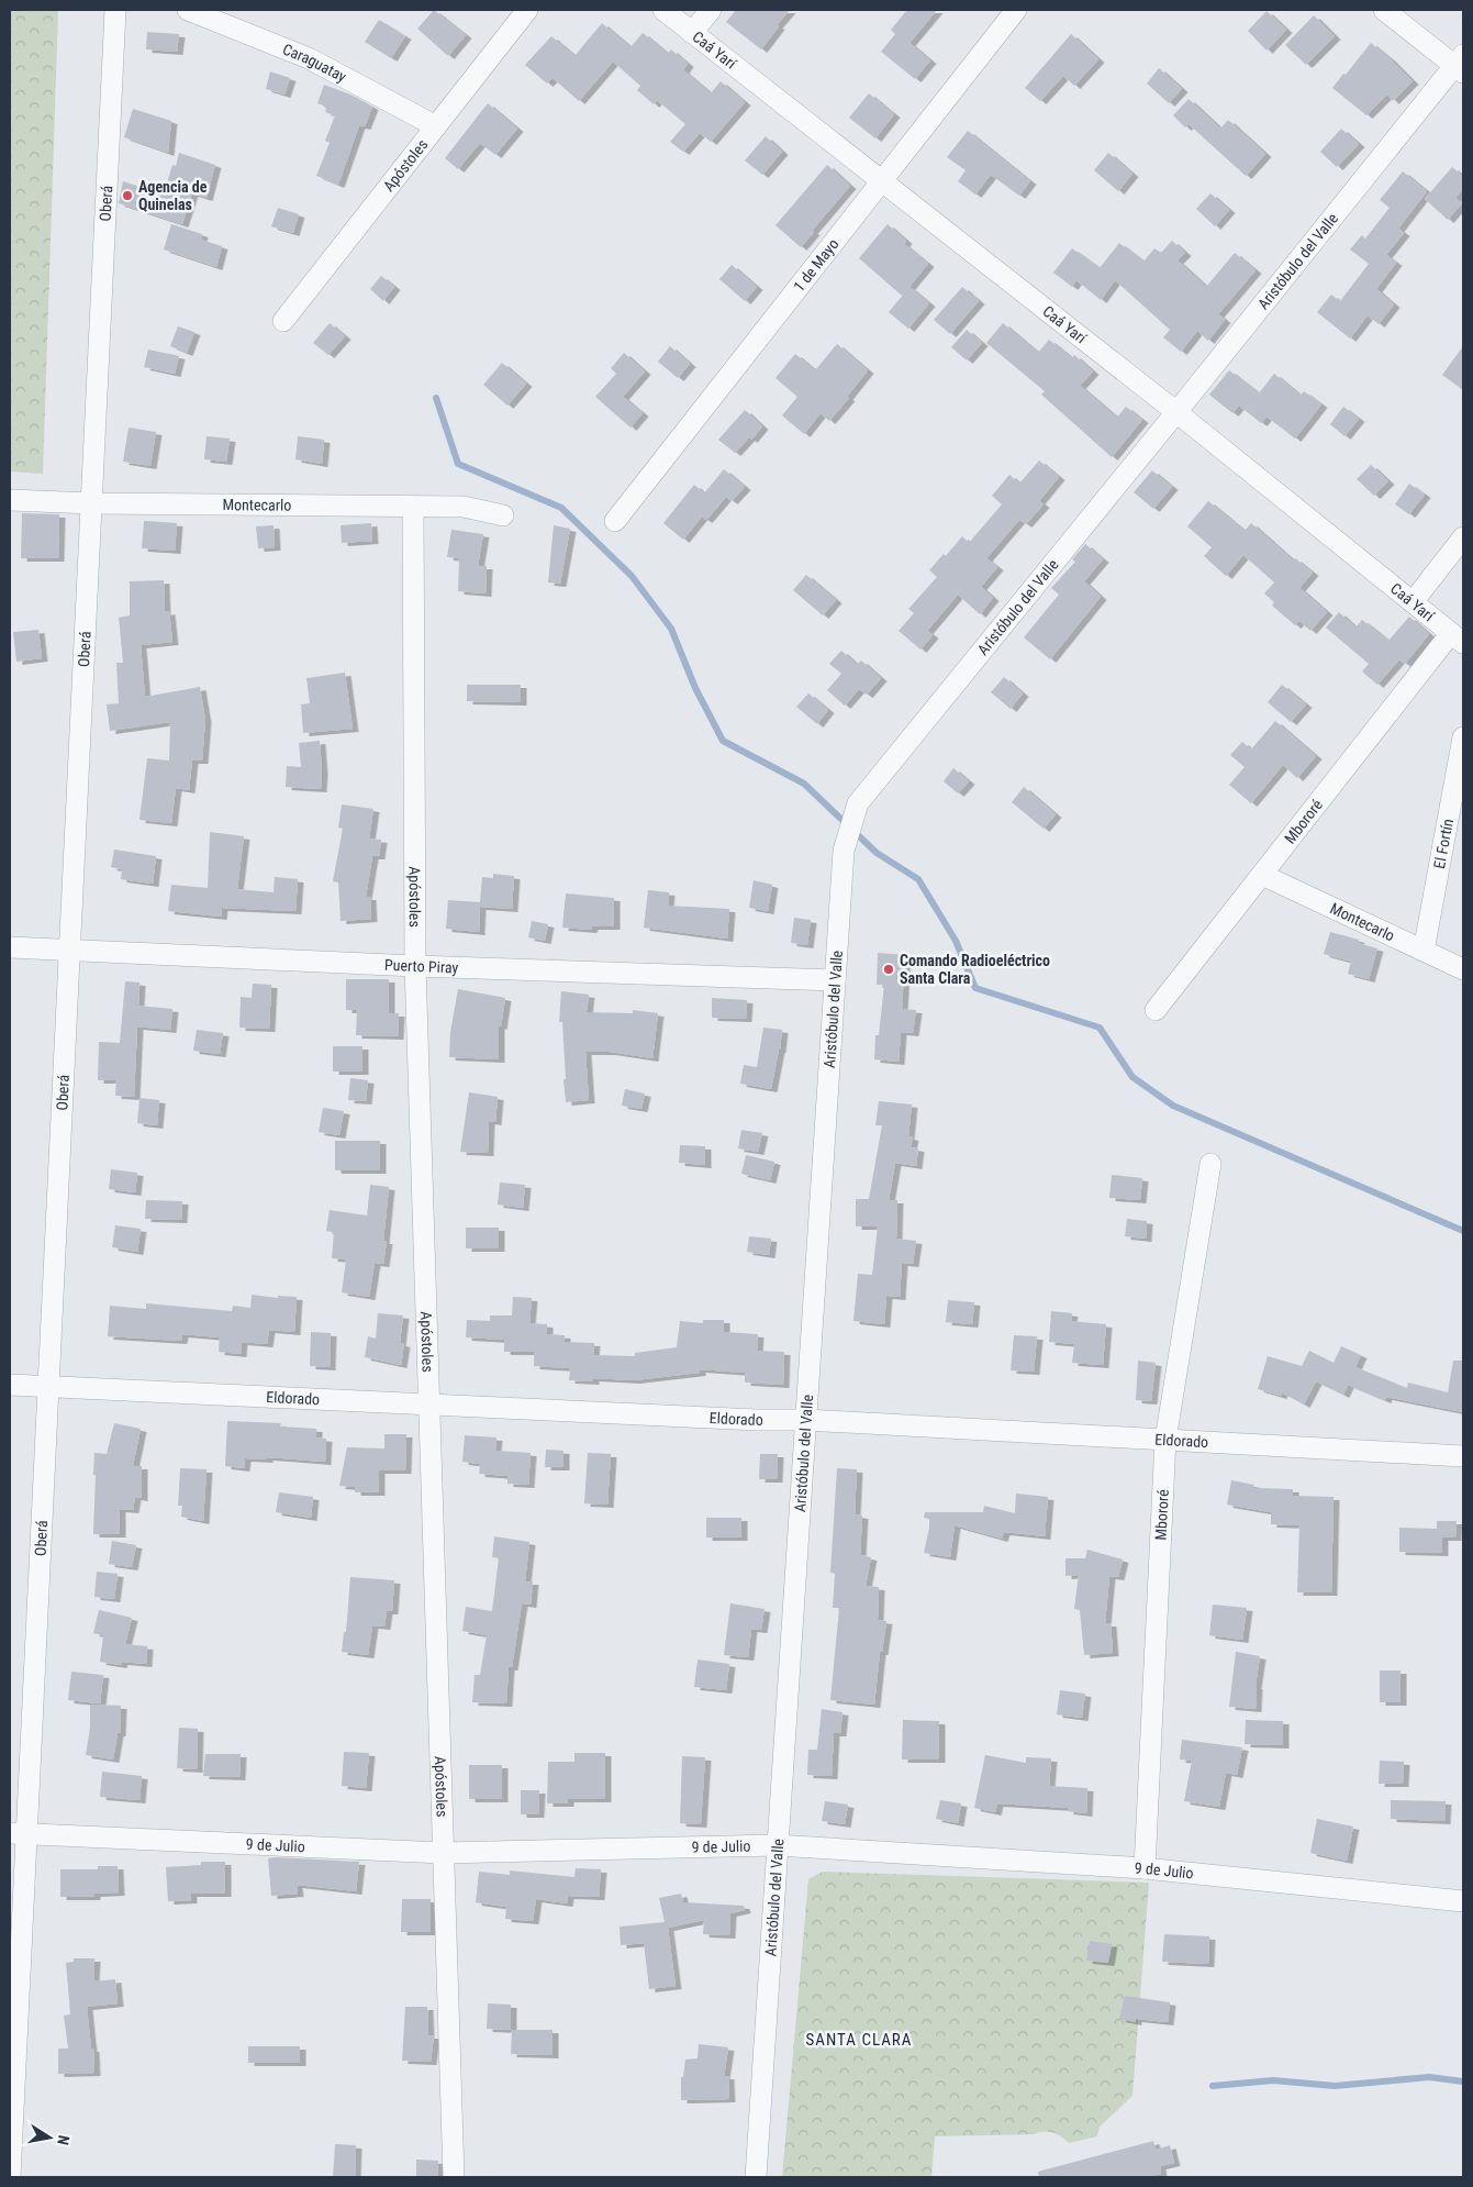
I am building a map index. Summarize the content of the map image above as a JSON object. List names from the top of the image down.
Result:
{
  "streets": {
    "street": [
      "Caá Yarí",
      "Caraguatay",
      "Apóstoles",
      "Oberá",
      "Aristóbulo del Valle",
      "1 de Mayo",
      "Montecarlo",
      "Mbororé",
      "El Fortín",
      "Puerto Piray",
      "Eldorado",
      "9 de Julio"
    ]
  },
  "crossings": [
    ["Caá Yarí", "Aristóbulo del Valle"],
    ["Caá Yarí", "1 de Mayo"],
    ["Caá Yarí", "Mbororé"],
    ["Caraguatay", "Apóstoles"],
    ["Apóstoles", "Montecarlo"],
    ["Apóstoles", "Puerto Piray"],
    ["Apóstoles", "Eldorado"],
    ["Apóstoles", "9 de Julio"],
    ["Oberá", "Montecarlo"],
    ["Oberá", "Puerto Piray"],
    ["Oberá", "Eldorado"],
    ["Oberá", "9 de Julio"],
    ["Aristóbulo del Valle", "Puerto Piray"],
    ["Aristóbulo del Valle", "Eldorado"],
    ["Aristóbulo del Valle", "9 de Julio"],
    ["Montecarlo", "Mbororé"],
    ["Montecarlo", "El Fortín"],
    ["Mbororé", "Eldorado"],
    ["Mbororé", "9 de Julio"]
  ],
  "districts": ["SANTA CLARA"],
  "places": ["Agencia de Quinelas", "Comando Radioeléctrico Santa Clara"],
  "north": "right"
}
